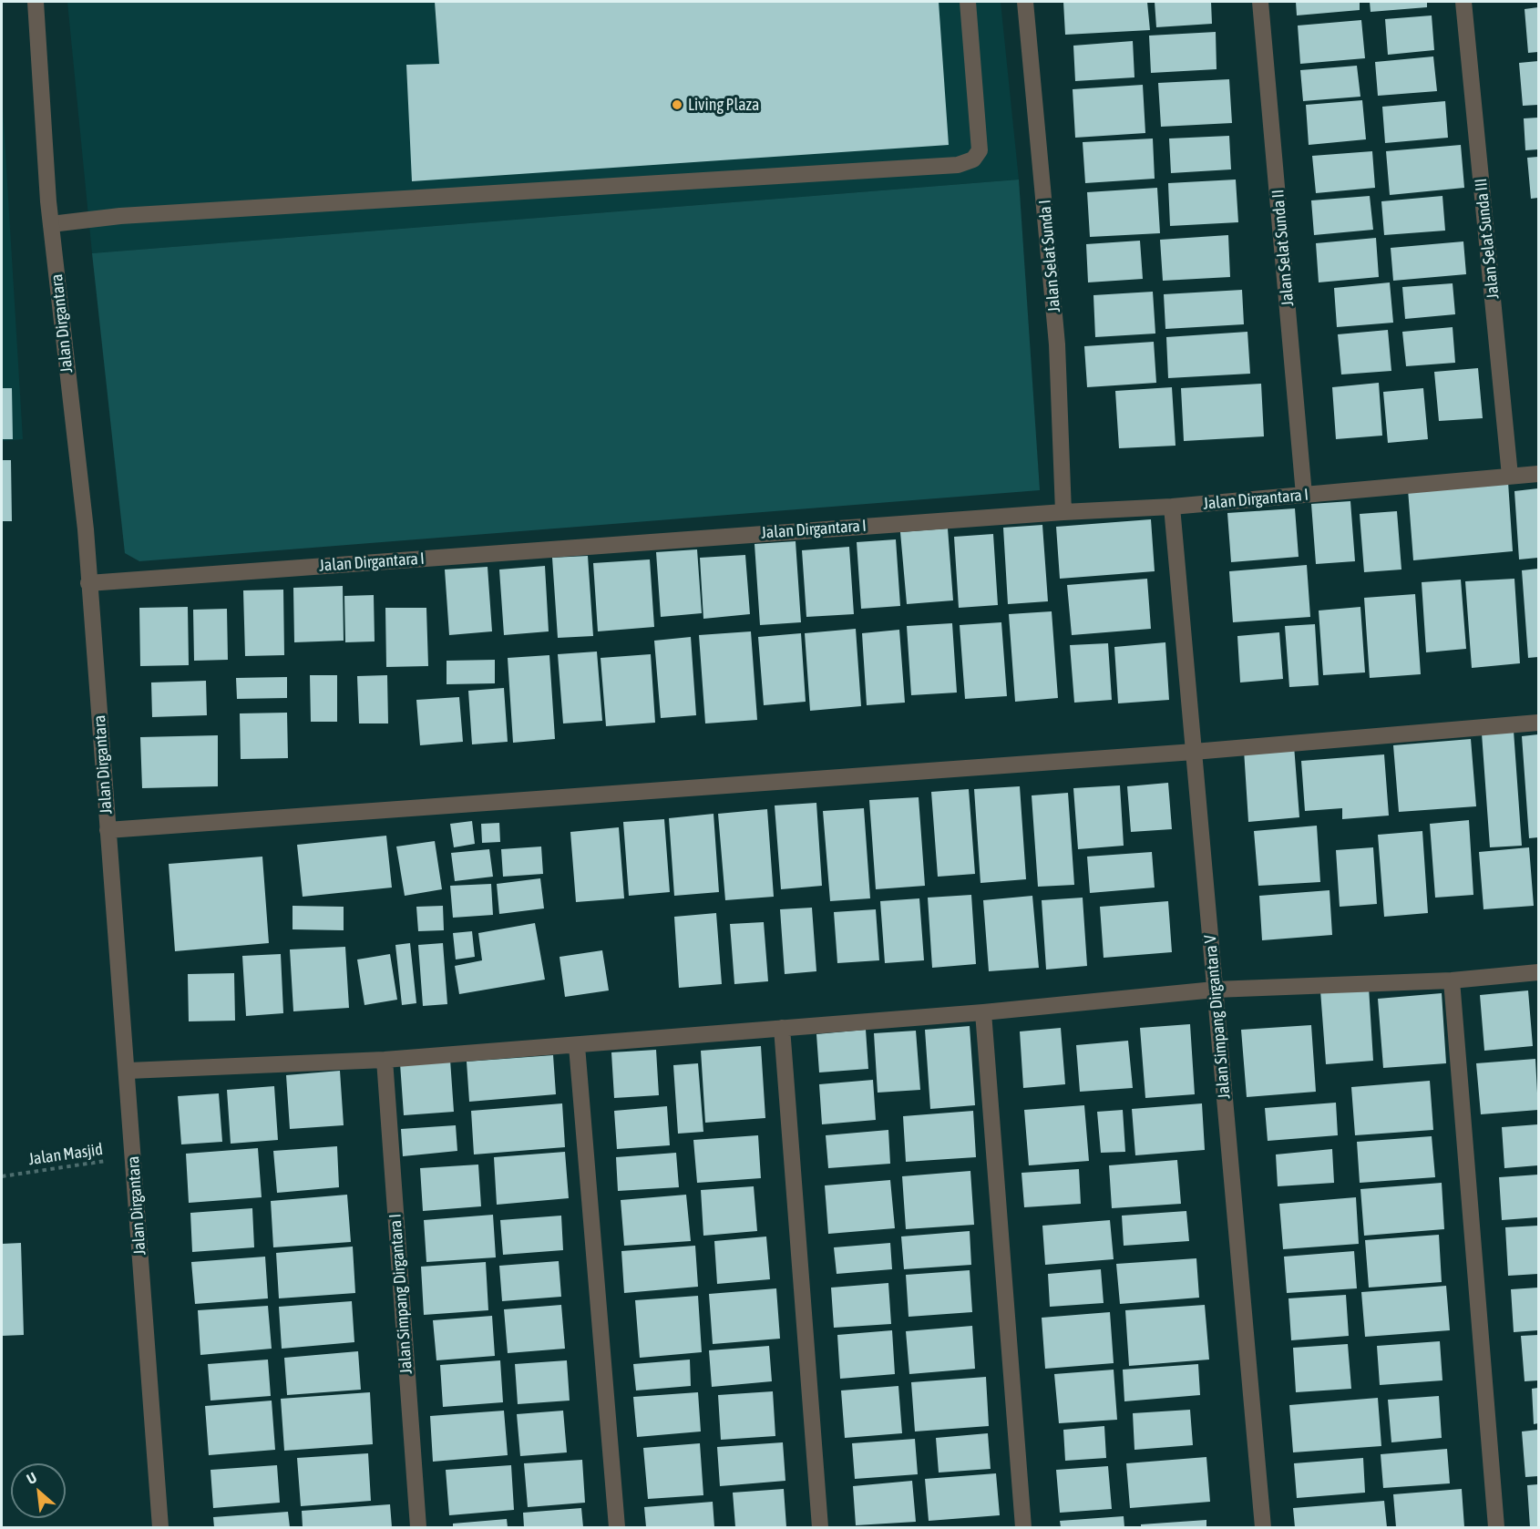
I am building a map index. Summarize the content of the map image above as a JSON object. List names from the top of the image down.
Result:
{
  "streets": {
    "street": [
      "Jalan Selat Sunda III",
      "Jalan Selat Sunda II",
      "Jalan Selat Sunda I",
      "Jalan Dirgantara",
      "Jalan Dirgantara I",
      "Jalan Simpang Dirgantara V",
      "Jalan Simpang Dirgantara I"
    ],
    "path": ["Jalan Masjid"]
  },
  "crossings": [
    ["Jalan Selat Sunda III", "Jalan Dirgantara I"],
    ["Jalan Selat Sunda II", "Jalan Dirgantara I"],
    ["Jalan Selat Sunda I", "Jalan Dirgantara I"],
    ["Jalan Dirgantara", "Jalan Dirgantara I"],
    ["Jalan Dirgantara", "Jalan Masjid"],
    ["Jalan Dirgantara I", "Jalan Simpang Dirgantara V"]
  ],
  "places": ["Living Plaza"],
  "north": "top left"
}
